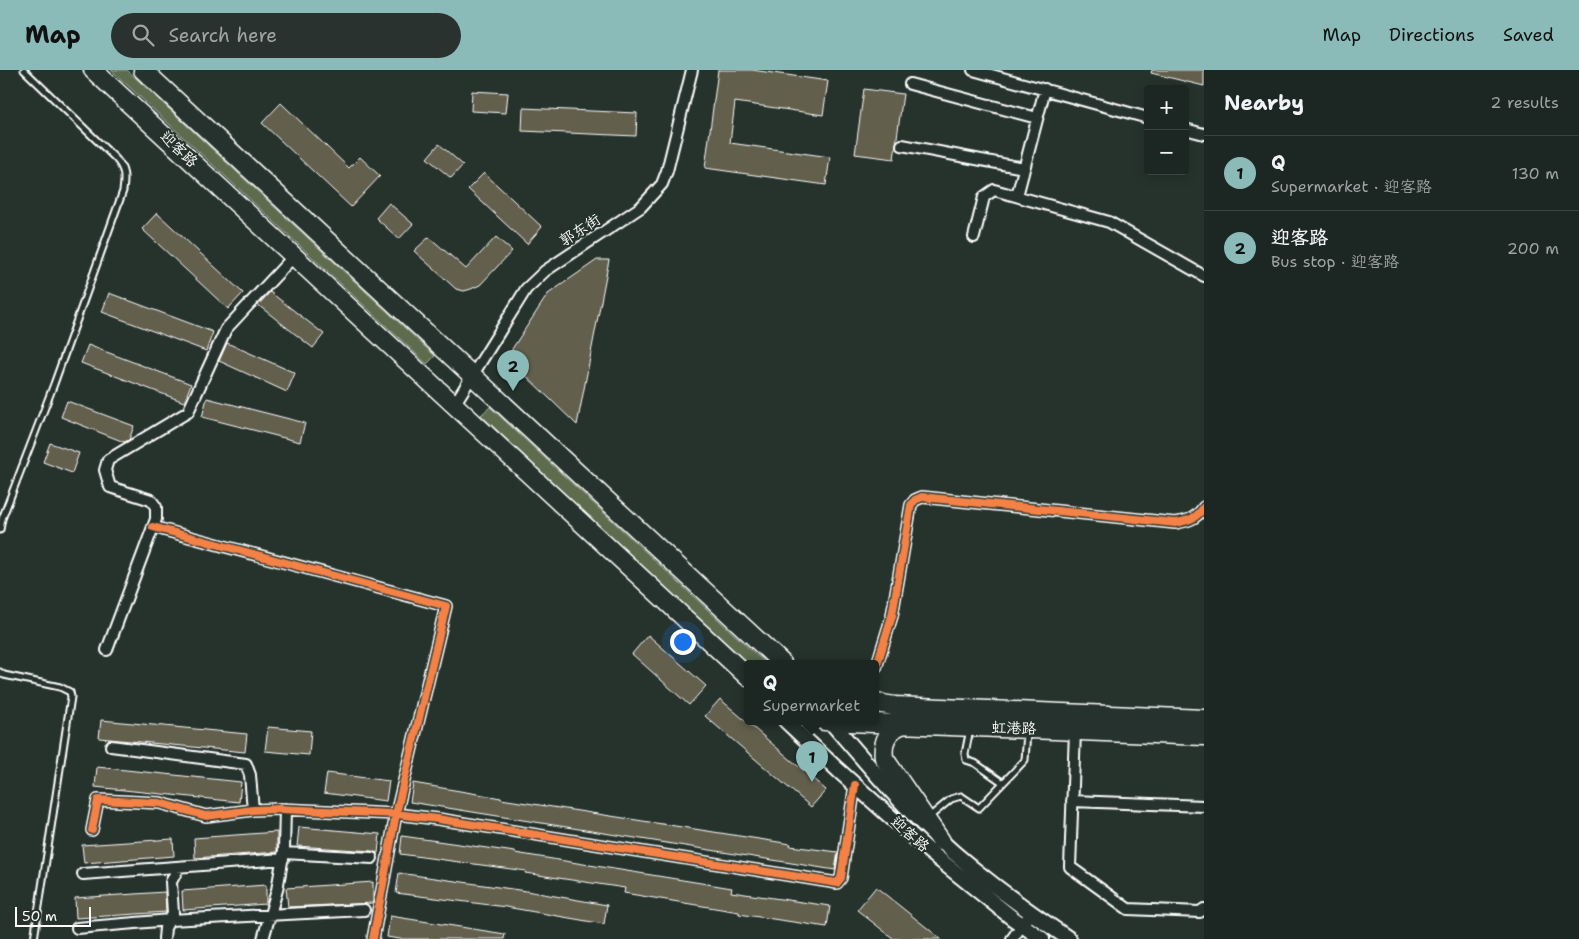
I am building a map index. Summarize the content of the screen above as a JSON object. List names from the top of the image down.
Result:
{
  "streets": {
    "highway": ["迎客路", "虹港路"],
    "street": ["郭东街"]
  },
  "crossings": [
    ["迎客路", "郭东街"]
  ],
  "scale_bar": "50 m",
  "page": {
    "header": "Map",
    "search": "Search here",
    "nav": ["Map", "Directions", "Saved"],
    "heading": ["Nearby", "2 results"],
    "map_buttons": ["+", "−"],
    "list": [
      {
        "mark": "1",
        "name": "Q",
        "note": "Supermarket · 迎客路",
        "value": "130 m"
      },
      {
        "mark": "2",
        "name": "迎客路",
        "note": "Bus stop · 迎客路",
        "value": "200 m"
      }
    ],
    "pins": ["2", "1"],
    "popup": ["Q", "Supermarket"],
    "scale": "50 m"
  }
}
